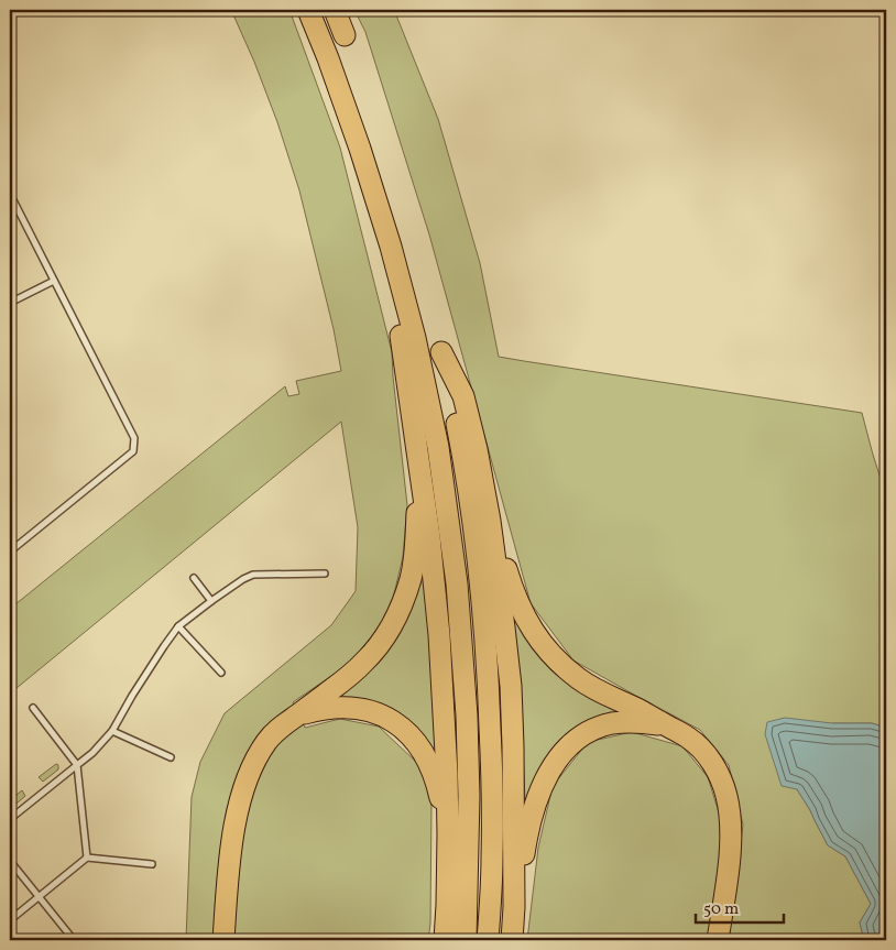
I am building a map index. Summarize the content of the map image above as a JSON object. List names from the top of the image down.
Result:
{
  "scale_bar": "50 m"
}
